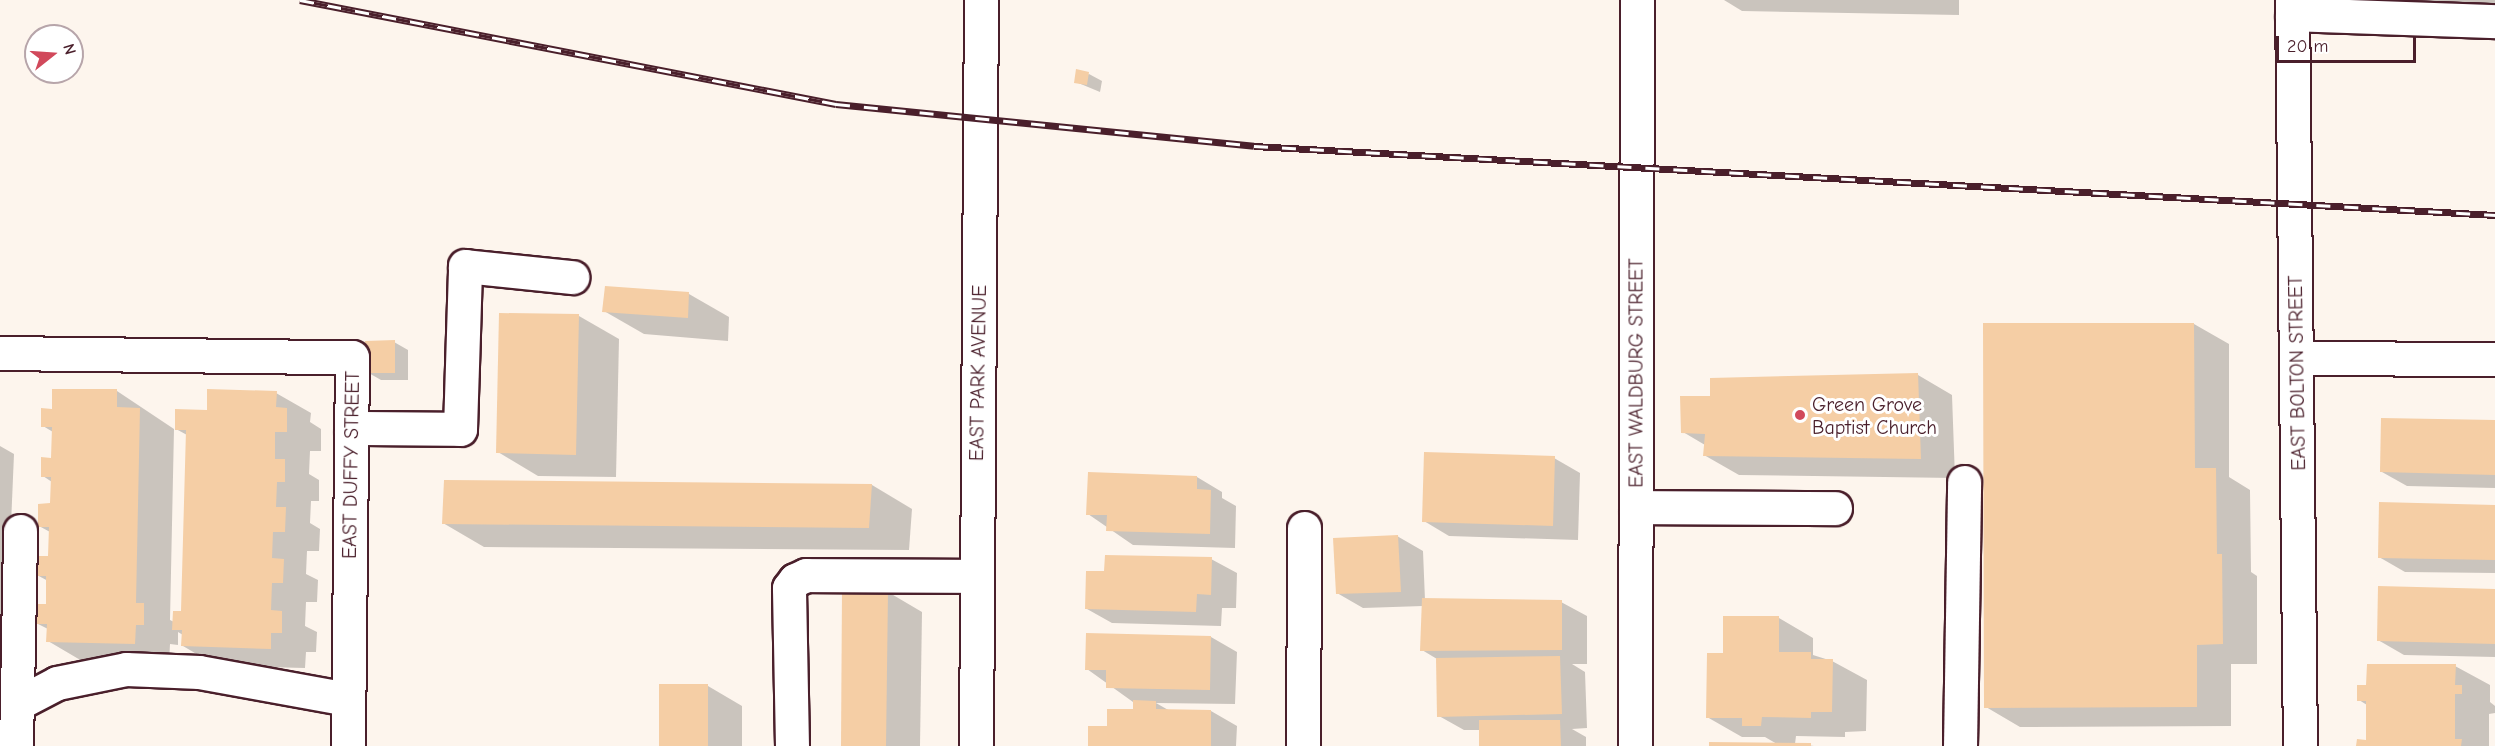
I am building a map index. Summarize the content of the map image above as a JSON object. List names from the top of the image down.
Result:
{
  "streets": {
    "street": [
      "EAST PARK AVENUE",
      "EAST WALDBURG STREET",
      "EAST BOLTON STREET",
      "EAST DUFFY STREET"
    ]
  },
  "places": ["Green Grove Baptist Church"],
  "scale_bar": "20 m",
  "north": "right"
}
